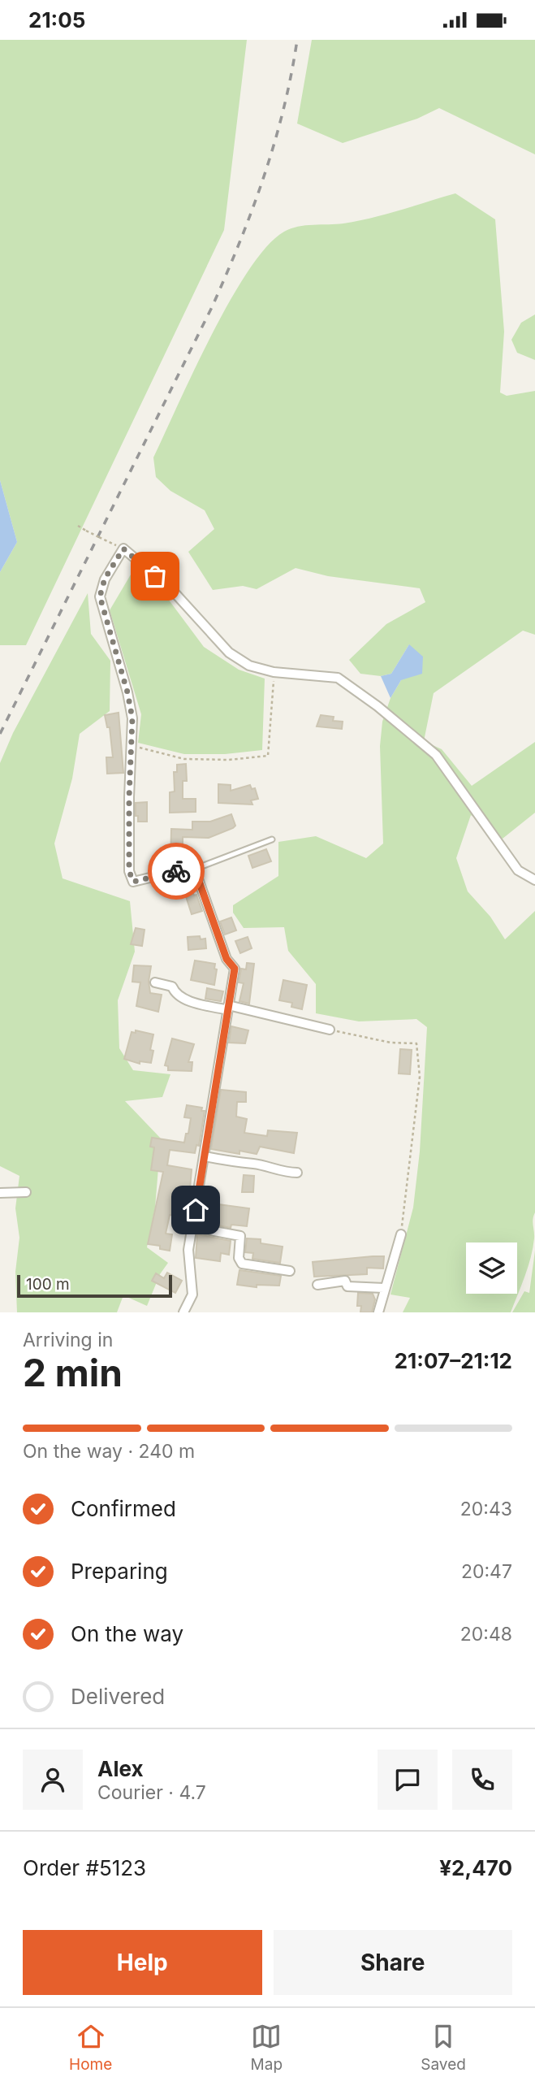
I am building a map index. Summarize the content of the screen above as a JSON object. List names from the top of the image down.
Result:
{
  "scale_bar": "100 m",
  "page": {
    "status": "21:05",
    "scale": "100 m",
    "heading": ["2 min", "Arriving in", "21:07–21:12"],
    "panel": [
      "Alex",
      "Courier · 4.7",
      "Order #5123",
      "¥2,470"
    ],
    "bar": "On the way · 240 m",
    "list": [
      ["Confirmed", "20:43"],
      ["Preparing", "20:47"],
      ["On the way", "20:48"],
      "Delivered"
    ],
    "buttons": ["Help", "Share"],
    "tabs": ["Home", "Map", "Saved"]
  }
}
